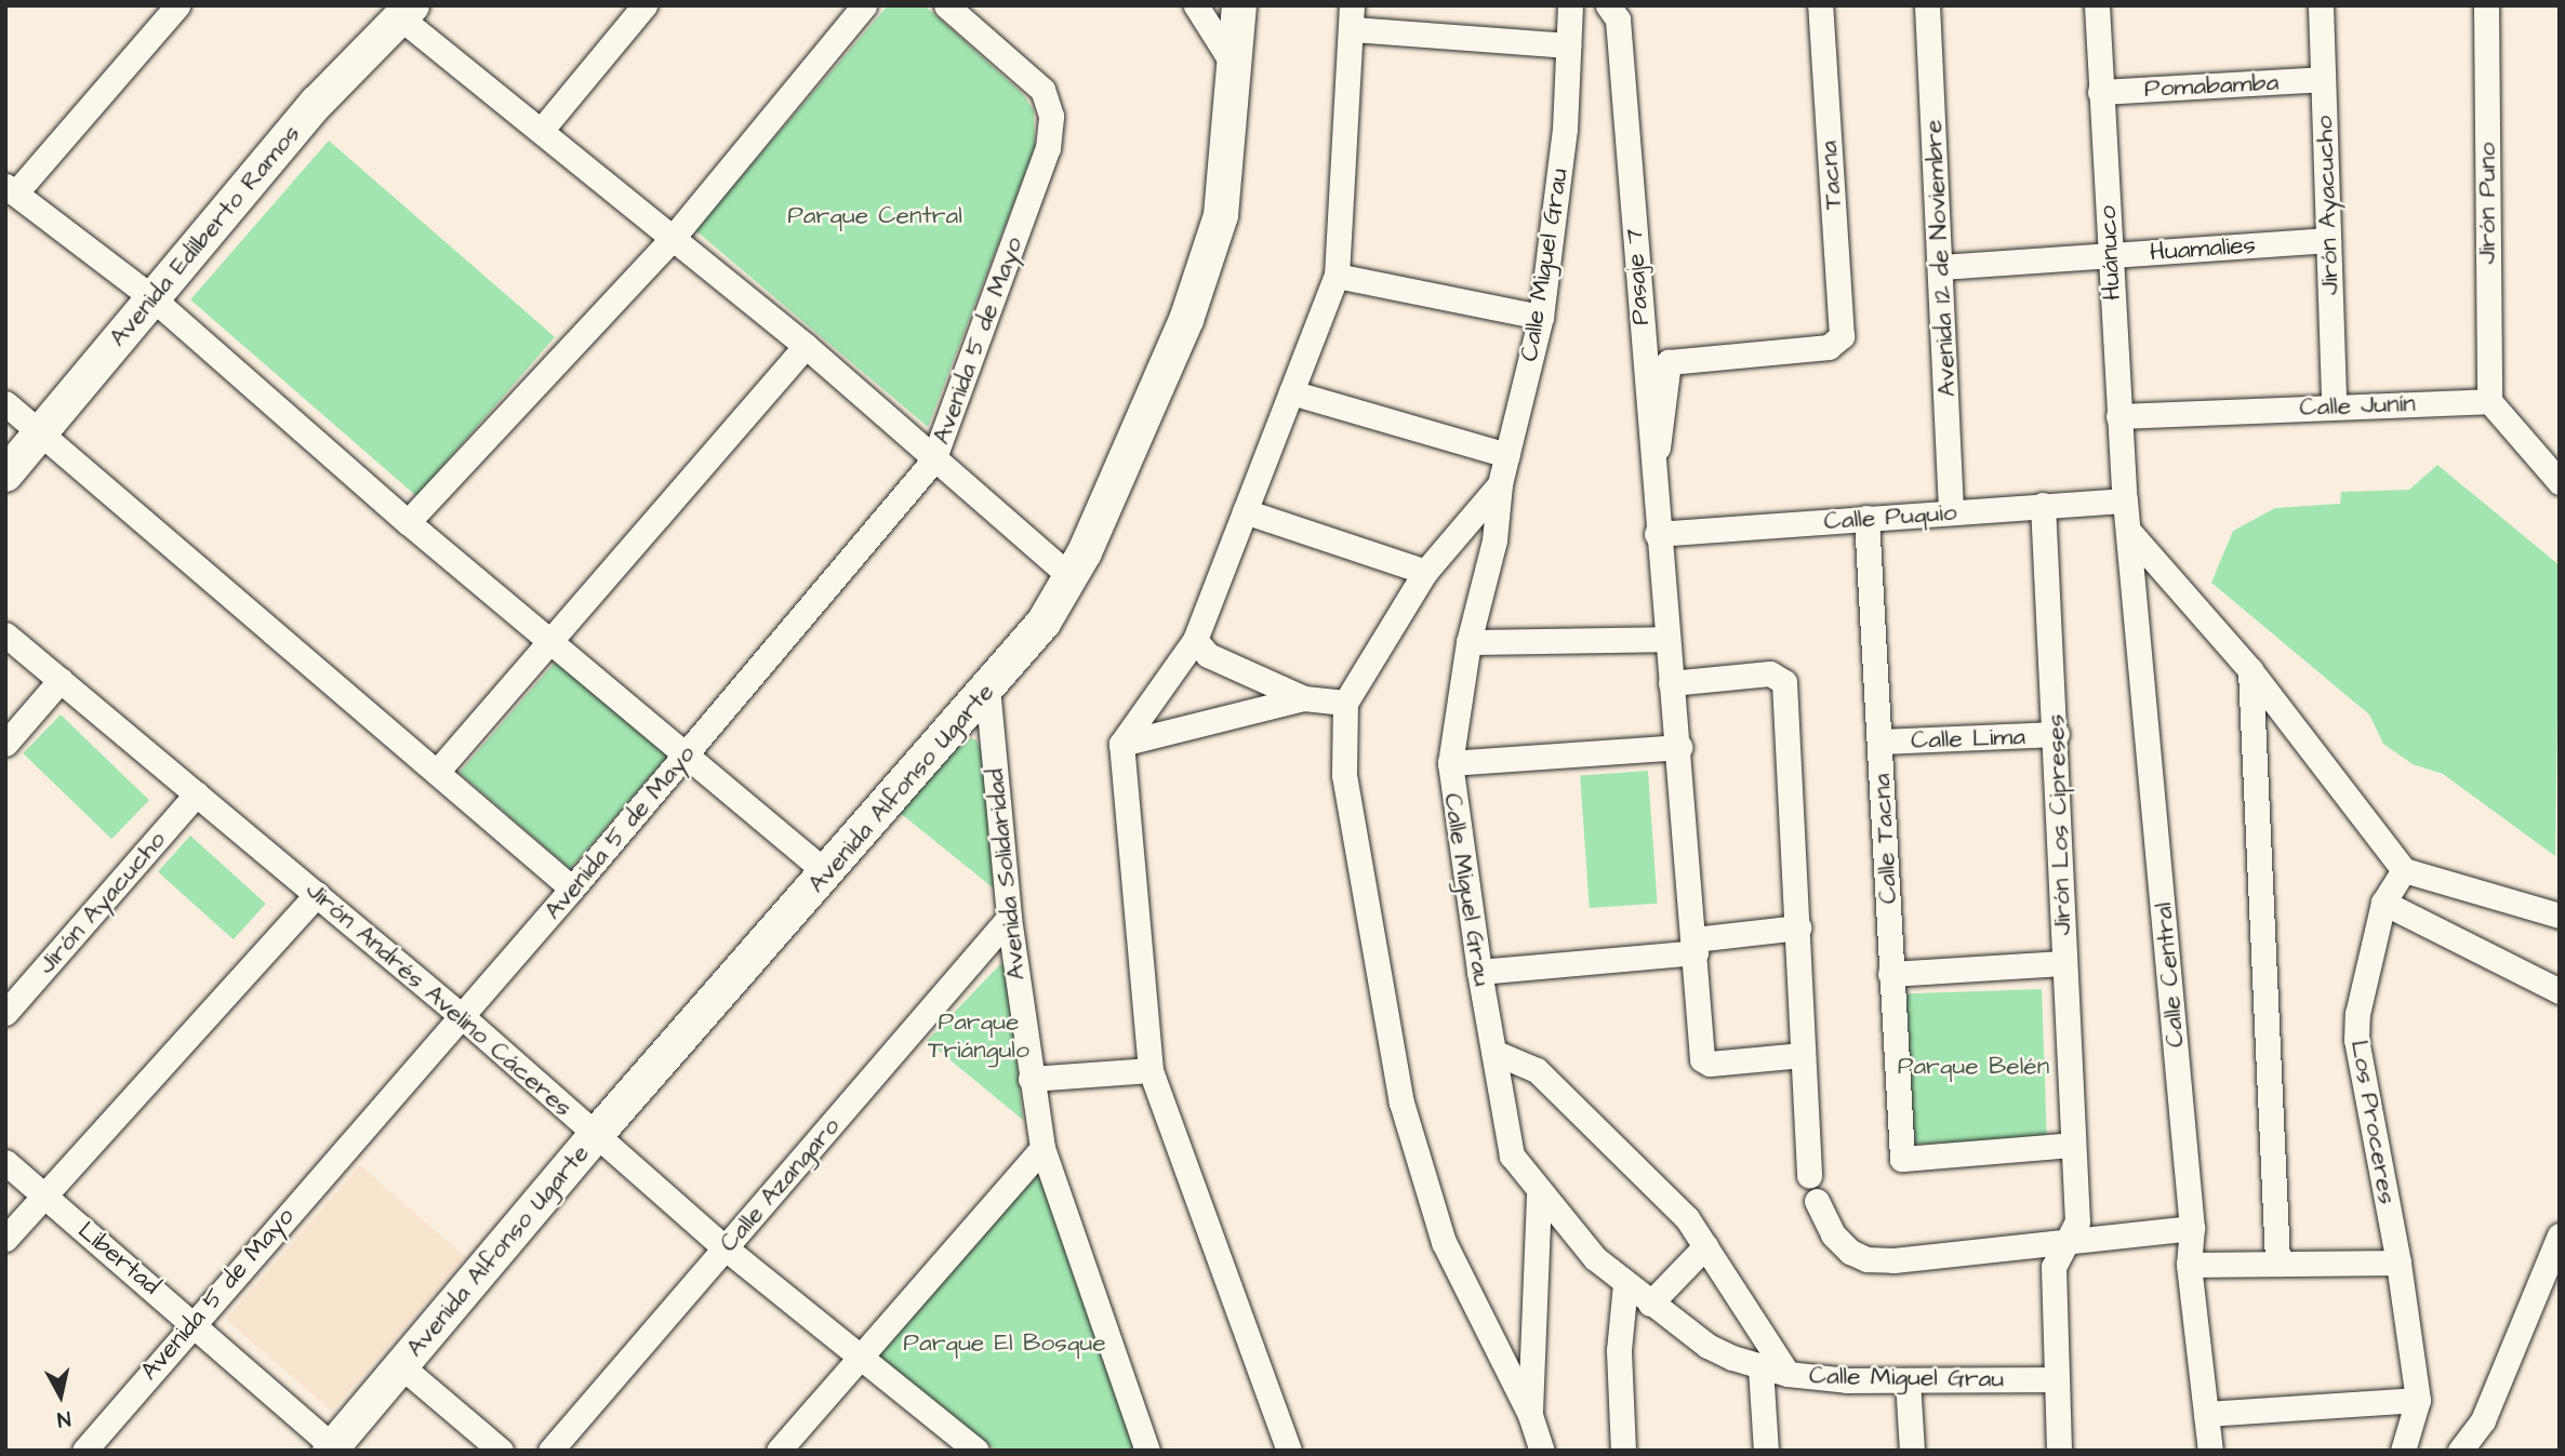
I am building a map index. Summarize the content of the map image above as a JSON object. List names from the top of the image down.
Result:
{
  "streets": {
    "street": [
      "Pomabamba",
      "Tacna",
      "Jirón Puno",
      "Jirón Ayacucho",
      "Avenida Edilberto Ramos",
      "Huamalies",
      "Huánuco",
      "Avenida 12 de Noviembre",
      "Calle Miguel Grau",
      "Pasaje 7",
      "Avenida 5 de Mayo",
      "Calle Junín",
      "Calle Puquio",
      "Calle Lima",
      "Avenida Alfonso Ugarte",
      "Jirón Los Cipreses",
      "Calle Tacna",
      "Avenida Solidaridad",
      "Calle Central",
      "Jirón Andrés Avelino Cáceres",
      "Los Proceres",
      "Calle Azangaro",
      "Libertad"
    ]
  },
  "crossings": [
    ["Pomabamba", "Jirón Ayacucho"],
    ["Pomabamba", "Huánuco"],
    ["Tacna", "Pasaje 7"],
    ["Jirón Puno", "Calle Junín"],
    ["Jirón Ayacucho", "Huamalies"],
    ["Jirón Ayacucho", "Calle Junín"],
    ["Jirón Ayacucho", "Jirón Andrés Avelino Cáceres"],
    ["Huamalies", "Huánuco"],
    ["Huamalies", "Avenida 12 de Noviembre"],
    ["Huánuco", "Calle Junín"],
    ["Huánuco", "Calle Puquio"],
    ["Huánuco", "Calle Central"],
    ["Avenida 12 de Noviembre", "Calle Puquio"],
    ["Pasaje 7", "Calle Puquio"],
    ["Avenida 5 de Mayo", "Jirón Andrés Avelino Cáceres"],
    ["Avenida 5 de Mayo", "Libertad"],
    ["Calle Puquio", "Jirón Los Cipreses"],
    ["Calle Puquio", "Calle Tacna"],
    ["Calle Puquio", "Calle Central"],
    ["Calle Lima", "Jirón Los Cipreses"],
    ["Calle Lima", "Calle Tacna"],
    ["Avenida Alfonso Ugarte", "Avenida Solidaridad"],
    ["Avenida Alfonso Ugarte", "Jirón Andrés Avelino Cáceres"],
    ["Avenida Alfonso Ugarte", "Libertad"],
    ["Jirón Los Cipreses", "Calle Tacna"],
    ["Avenida Solidaridad", "Calle Azangaro"],
    ["Jirón Andrés Avelino Cáceres", "Calle Azangaro"]
  ],
  "parks": [
    "Parque Central",
    "Parque Triángulo",
    "Parque Belén",
    "Parque El Bosque"
  ],
  "north": "bottom"
}
